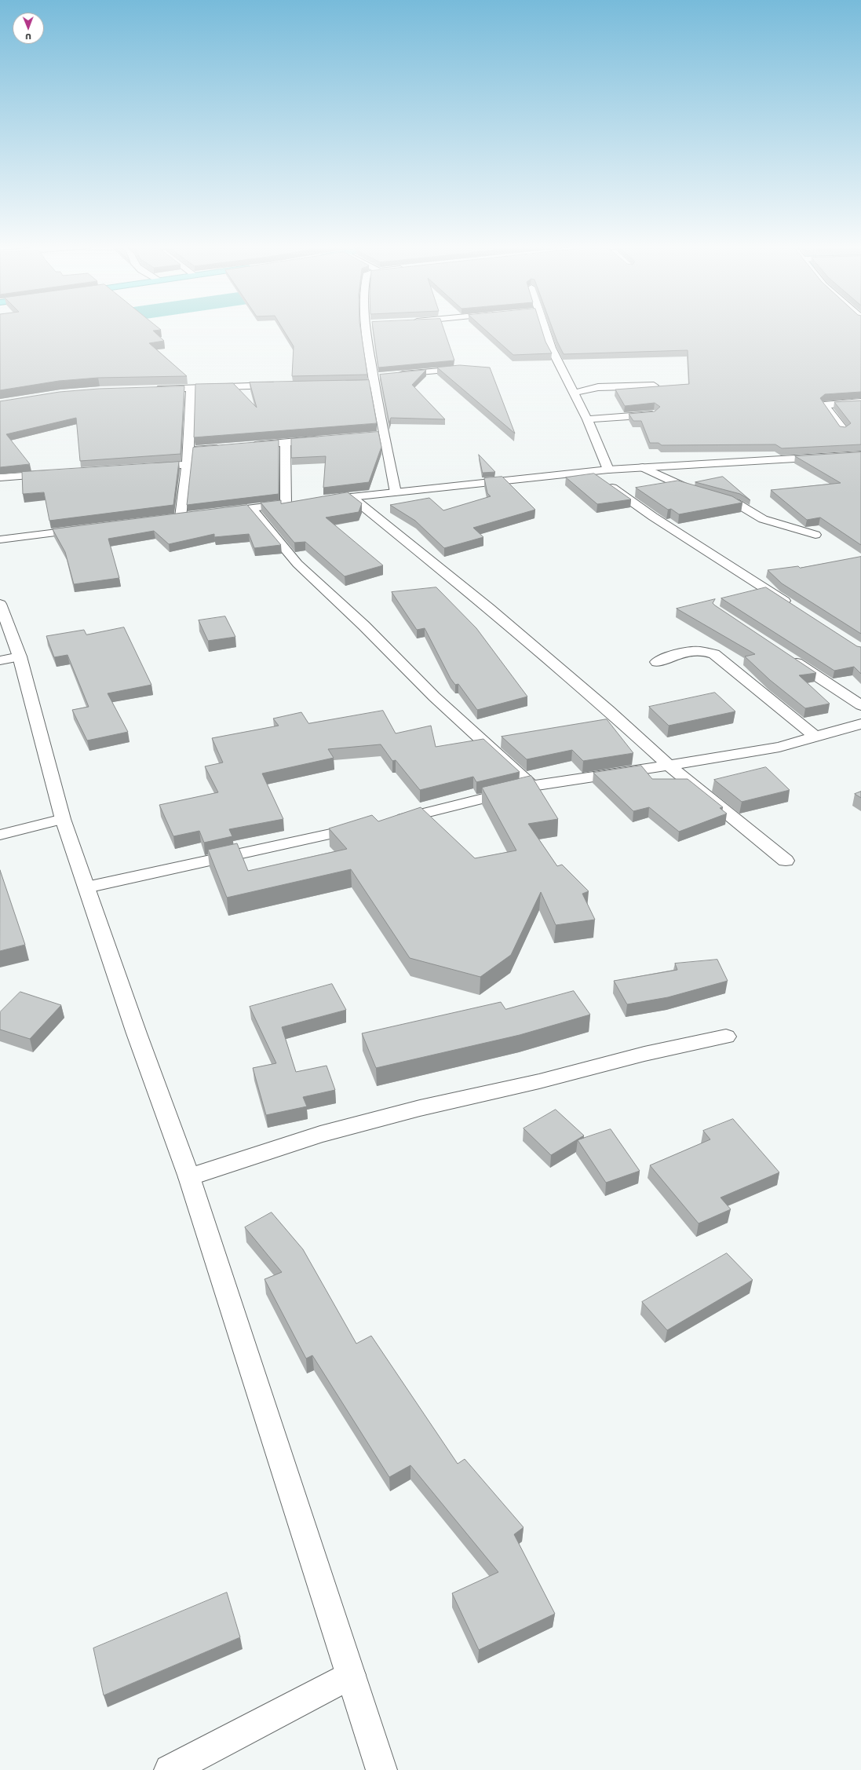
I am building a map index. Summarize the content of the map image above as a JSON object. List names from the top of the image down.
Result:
{
  "north": "bottom"
}
